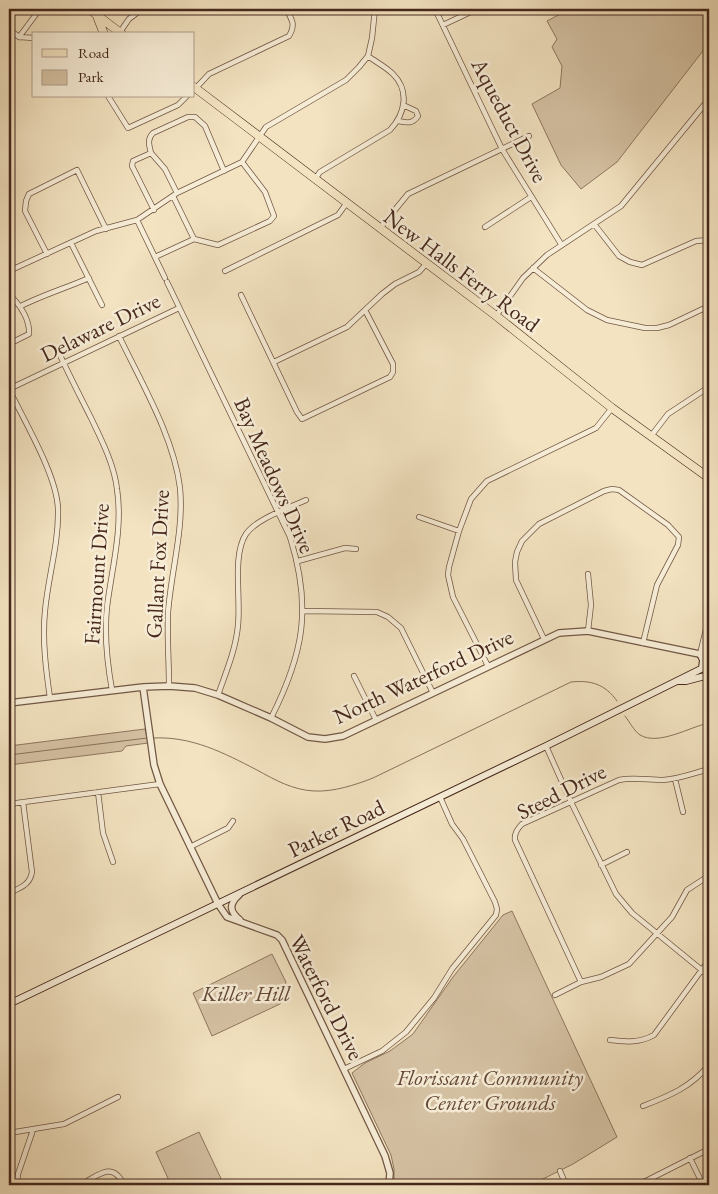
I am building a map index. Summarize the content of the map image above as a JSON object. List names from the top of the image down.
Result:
{
  "streets": {
    "main road": ["New Halls Ferry Road", "Parker Road"],
    "street": [
      "Aqueduct Drive",
      "Delaware Drive",
      "Bay Meadows Drive",
      "Gallant Fox Drive",
      "Fairmount Drive",
      "North Waterford Drive",
      "Steed Drive",
      "Waterford Drive"
    ]
  },
  "crossings": [
    ["Delaware Drive", "Bay Meadows Drive"],
    ["Delaware Drive", "Gallant Fox Drive"],
    ["Delaware Drive", "Fairmount Drive"],
    ["Bay Meadows Drive", "North Waterford Drive"],
    ["Gallant Fox Drive", "North Waterford Drive"],
    ["Fairmount Drive", "North Waterford Drive"],
    ["North Waterford Drive", "Waterford Drive"],
    ["Parker Road", "Waterford Drive"]
  ],
  "parks": ["Killer Hill", "Florissant Community Center Grounds"],
  "legend": ["Road", "Park"]
}
